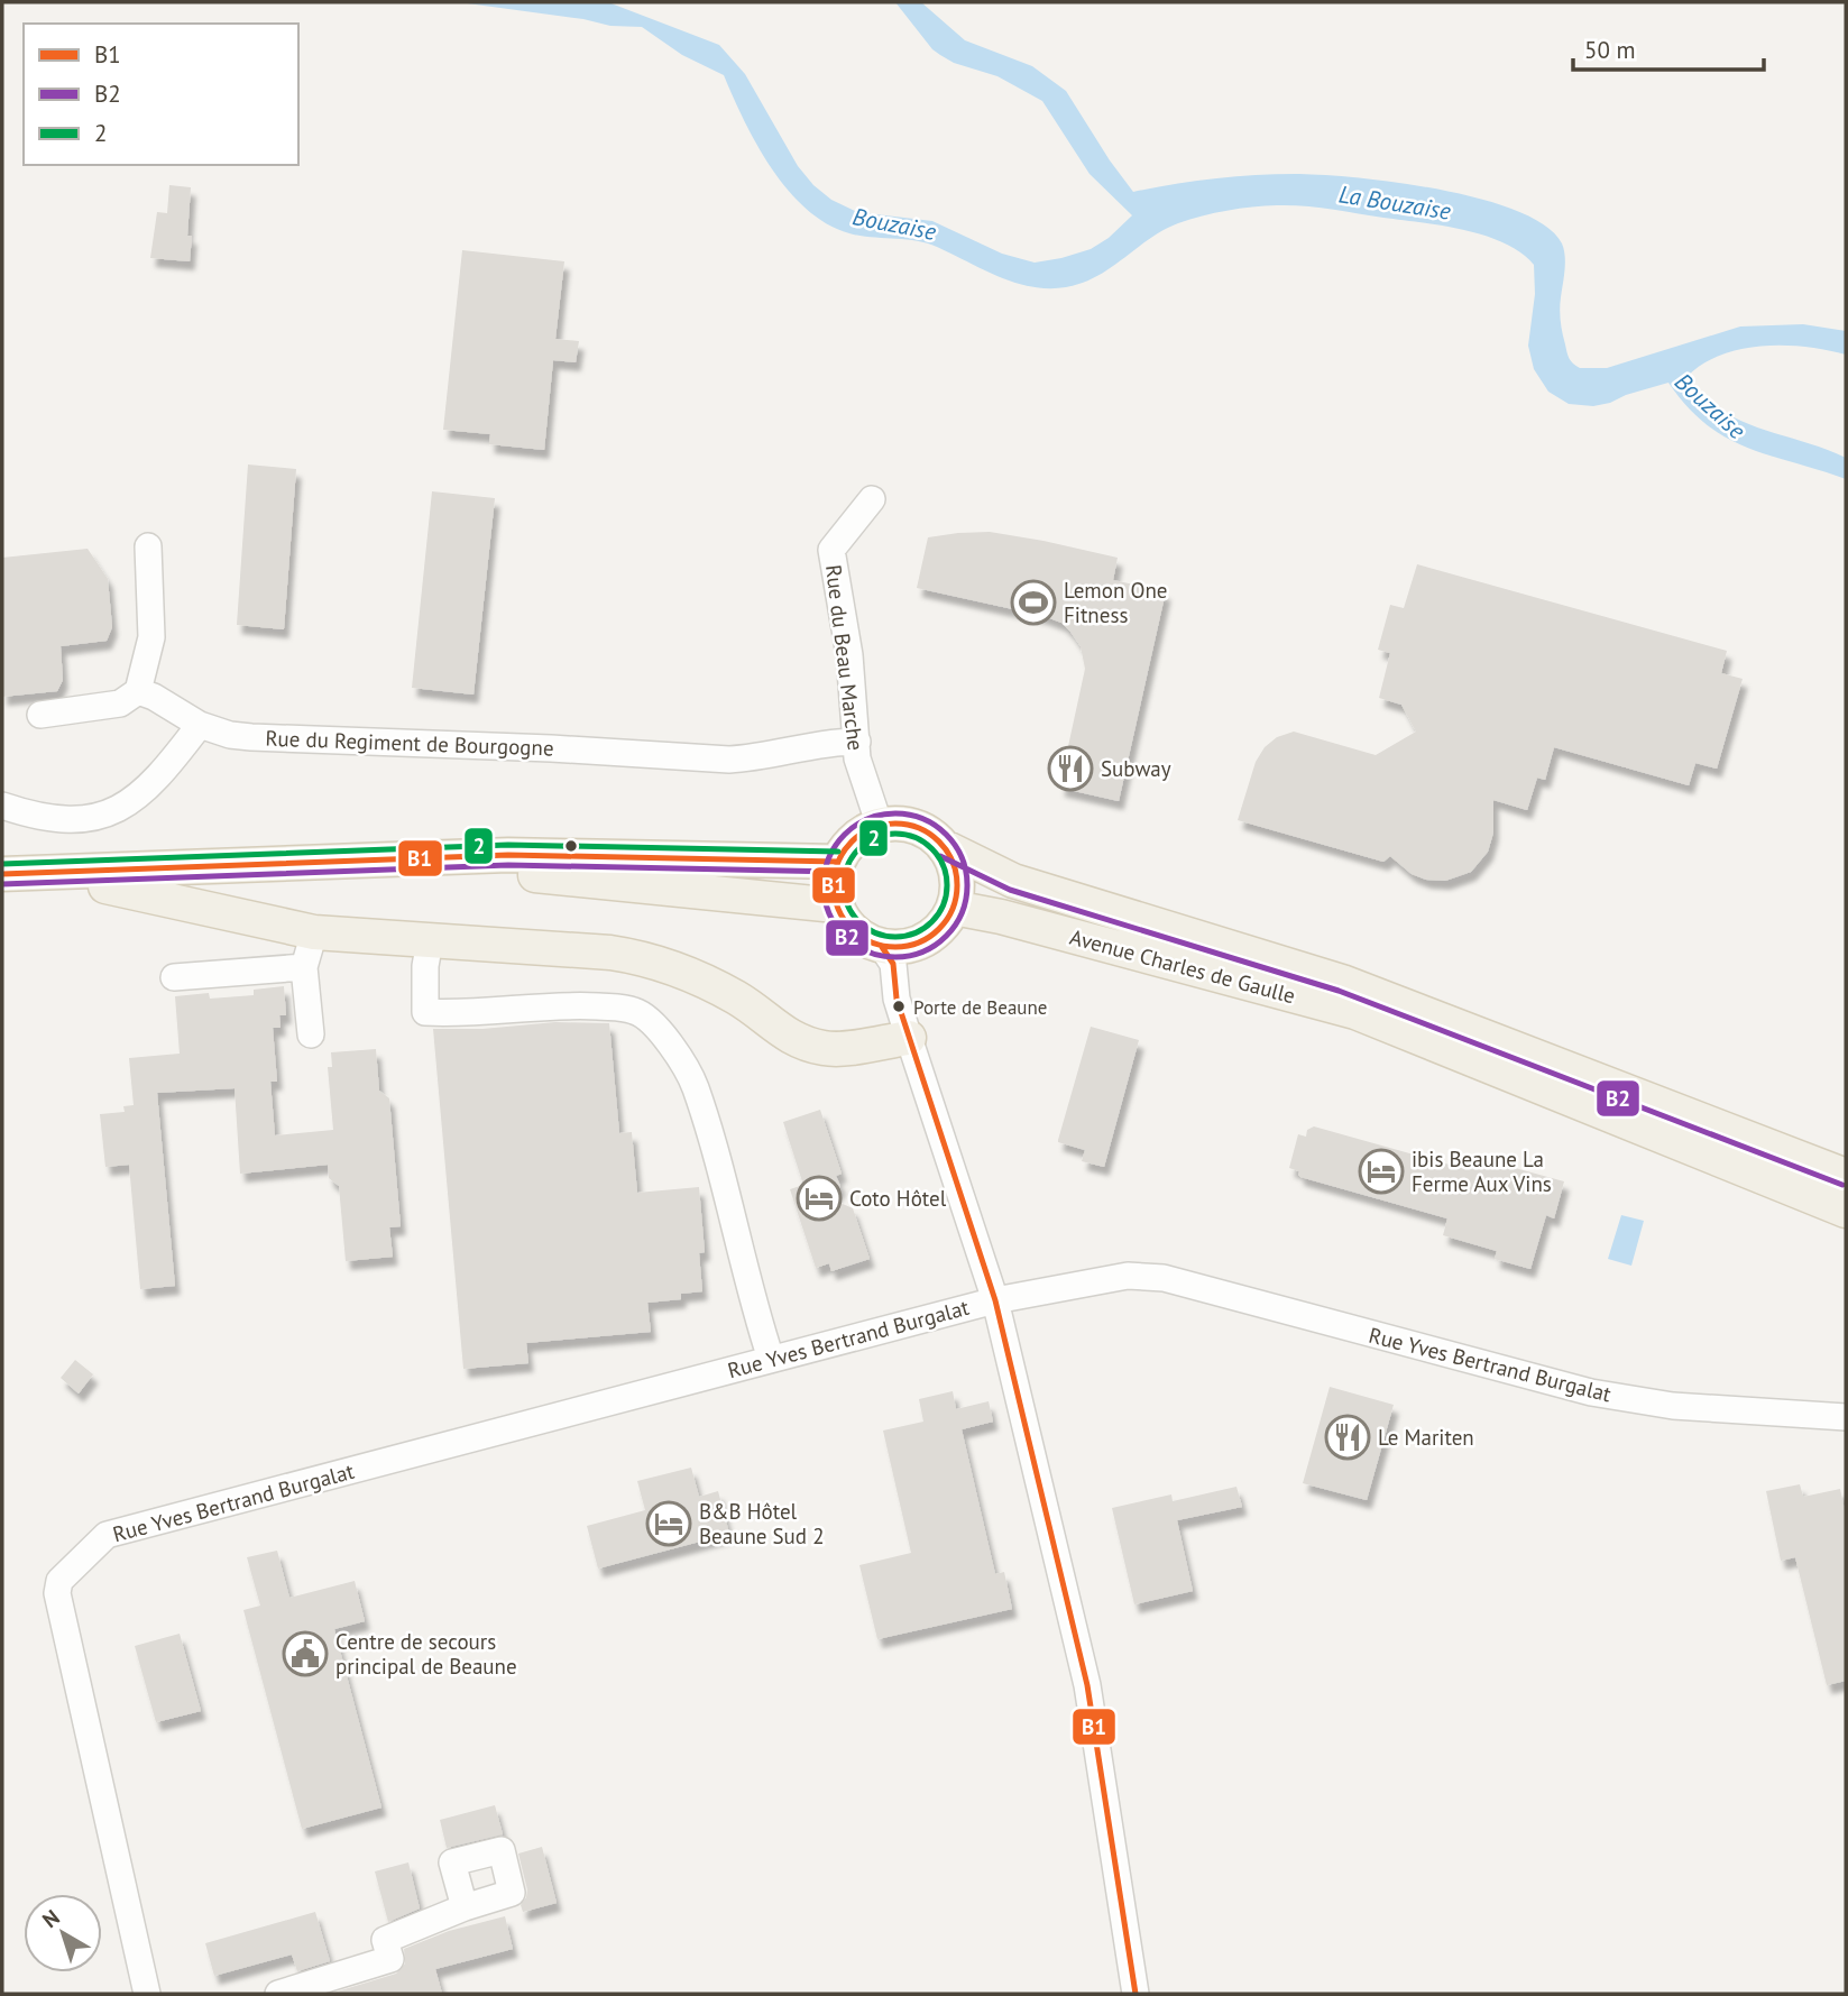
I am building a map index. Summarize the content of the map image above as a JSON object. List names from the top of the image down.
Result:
{
  "streets": {
    "main road": ["Avenue Charles de Gaulle"],
    "street": ["Rue du Beau Marche", "Rue du Regiment de Bourgogne", "Rue Yves Bertrand Burgalat"]
  },
  "crossings": [
    ["Rue du Beau Marche", "Rue du Regiment de Bourgogne"],
    ["Rue du Beau Marche", "Avenue Charles de Gaulle"]
  ],
  "water": ["La Bouzaise", "Bouzaise"],
  "places": {
    "sports": ["Lemon One Fitness"],
    "restaurant": ["Subway", "Le Mariten"],
    "other": ["Porte de Beaune"],
    "hotel": ["ibis Beaune La Ferme Aux Vins", "Coto Hôtel", "B&B Hôtel Beaune Sud 2"],
    "public building": ["Centre de secours principal de Beaune"]
  },
  "lines": ["transit line B2", "transit line B1", "transit line 2"],
  "legend": ["B1", "B2", "2"],
  "scale_bar": "50 m",
  "north": "top left"
}
